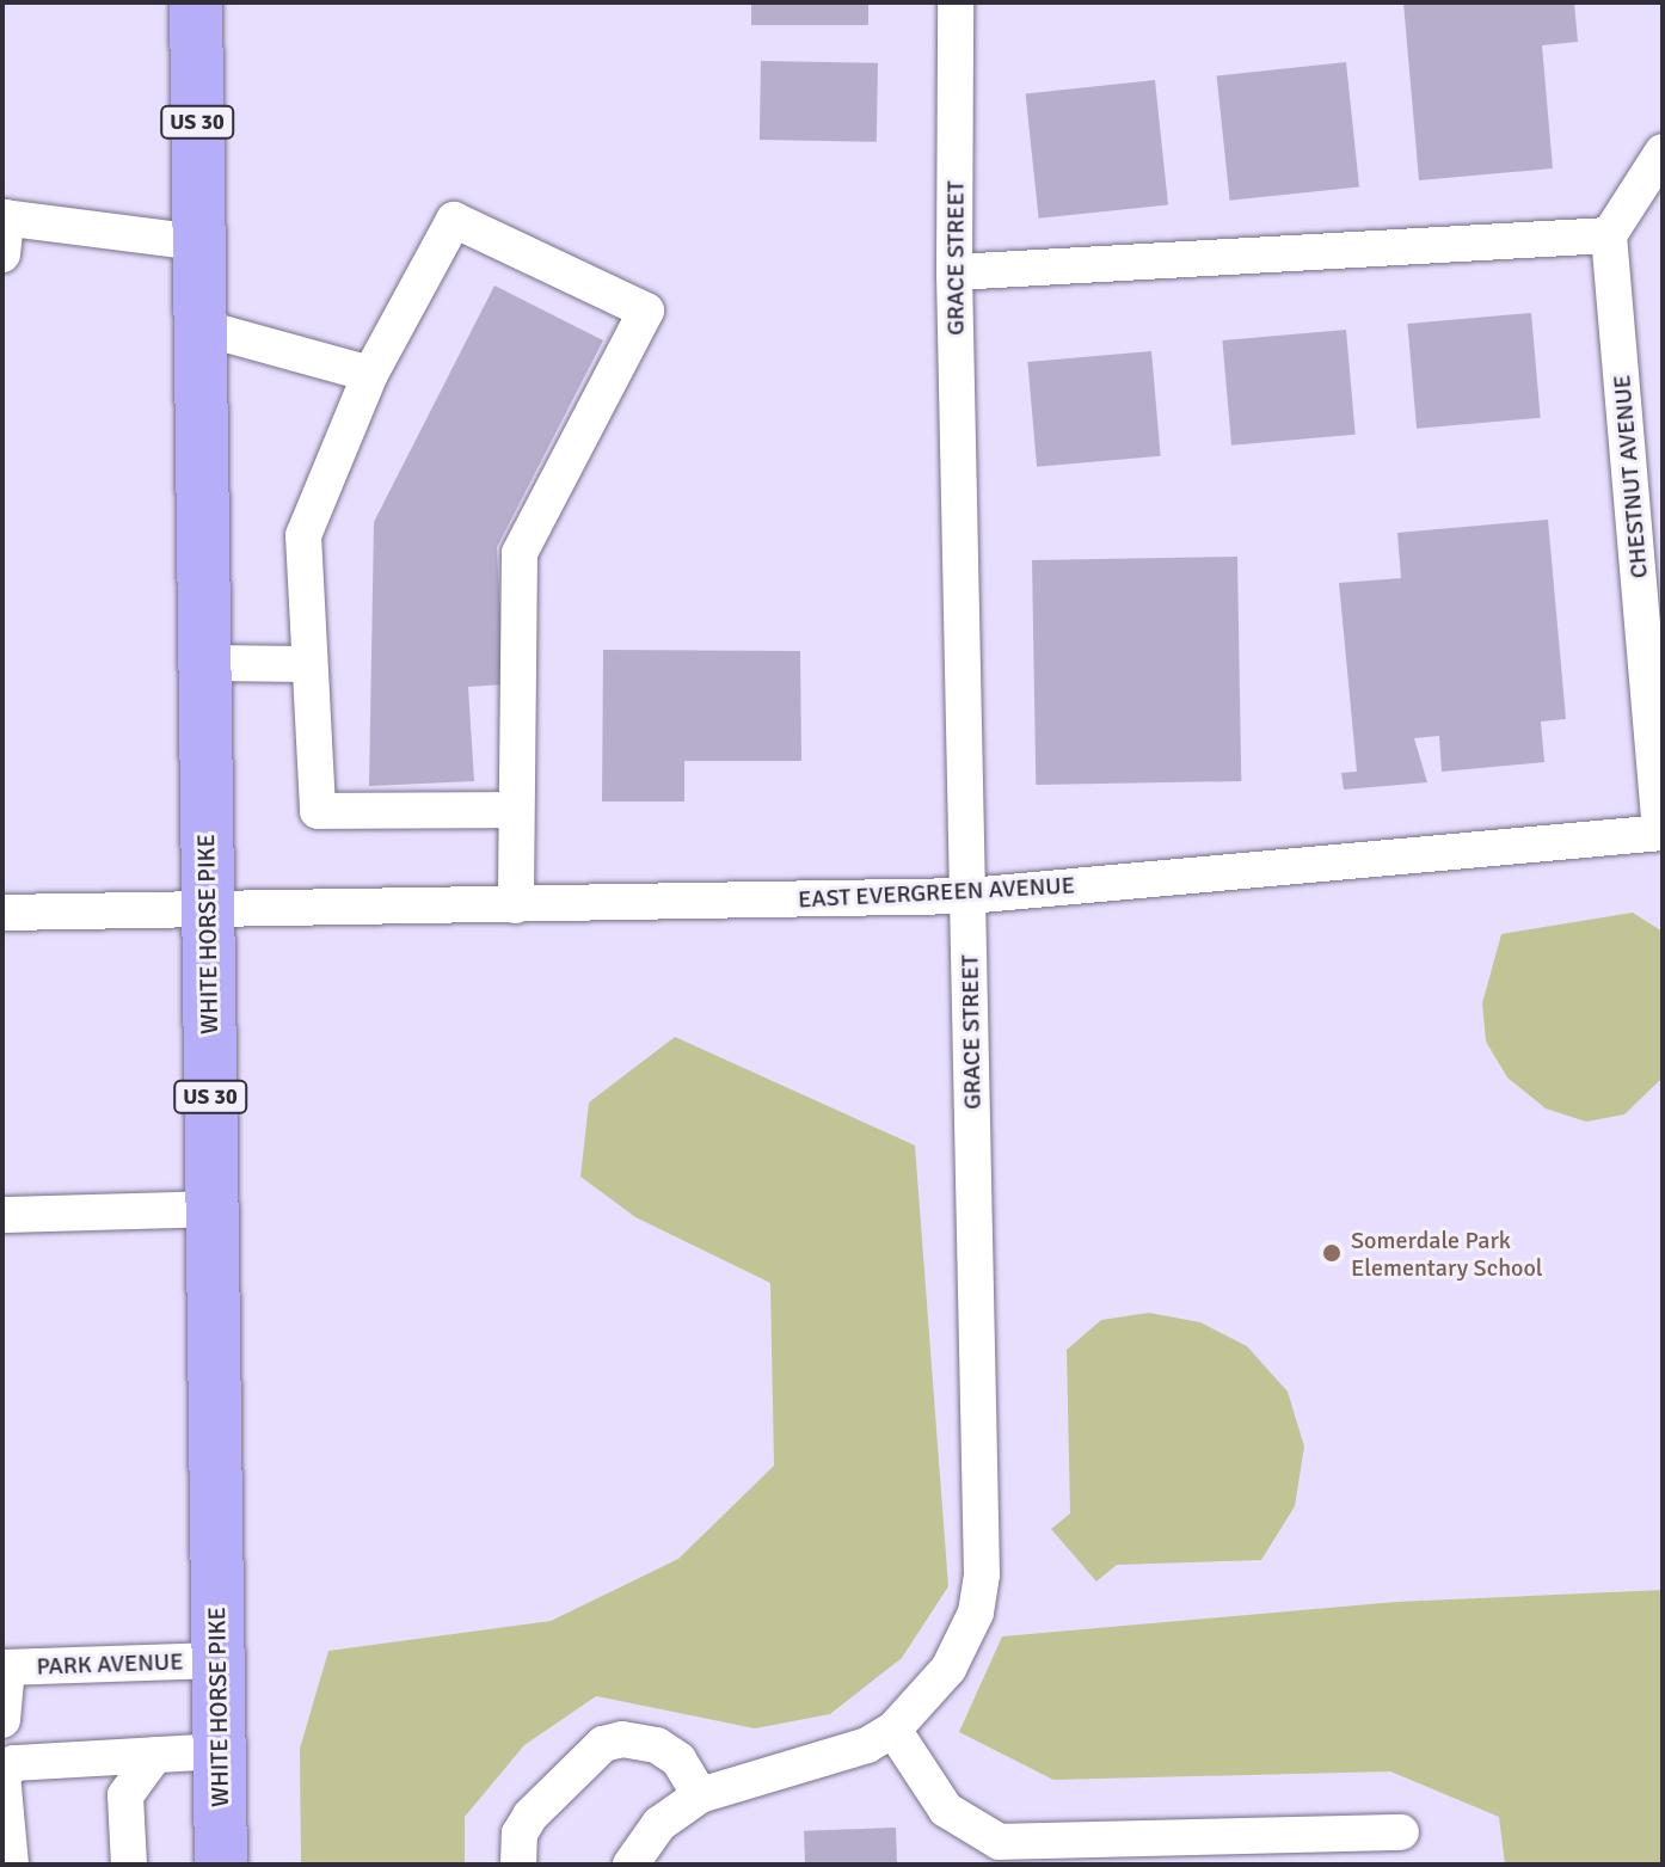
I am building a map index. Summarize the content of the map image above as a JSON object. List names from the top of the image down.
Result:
{
  "streets": {
    "highway": ["US 30", "WHITE HORSE PIKE"],
    "street": [
      "GRACE STREET",
      "CHESTNUT AVENUE",
      "EAST EVERGREEN AVENUE",
      "PARK AVENUE"
    ]
  },
  "crossings": [
    ["GRACE STREET", "EAST EVERGREEN AVENUE"],
    ["CHESTNUT AVENUE", "EAST EVERGREEN AVENUE"],
    ["EAST EVERGREEN AVENUE", "WHITE HORSE PIKE"],
    ["WHITE HORSE PIKE", "PARK AVENUE"]
  ],
  "places": ["Somerdale Park Elementary School"]
}
